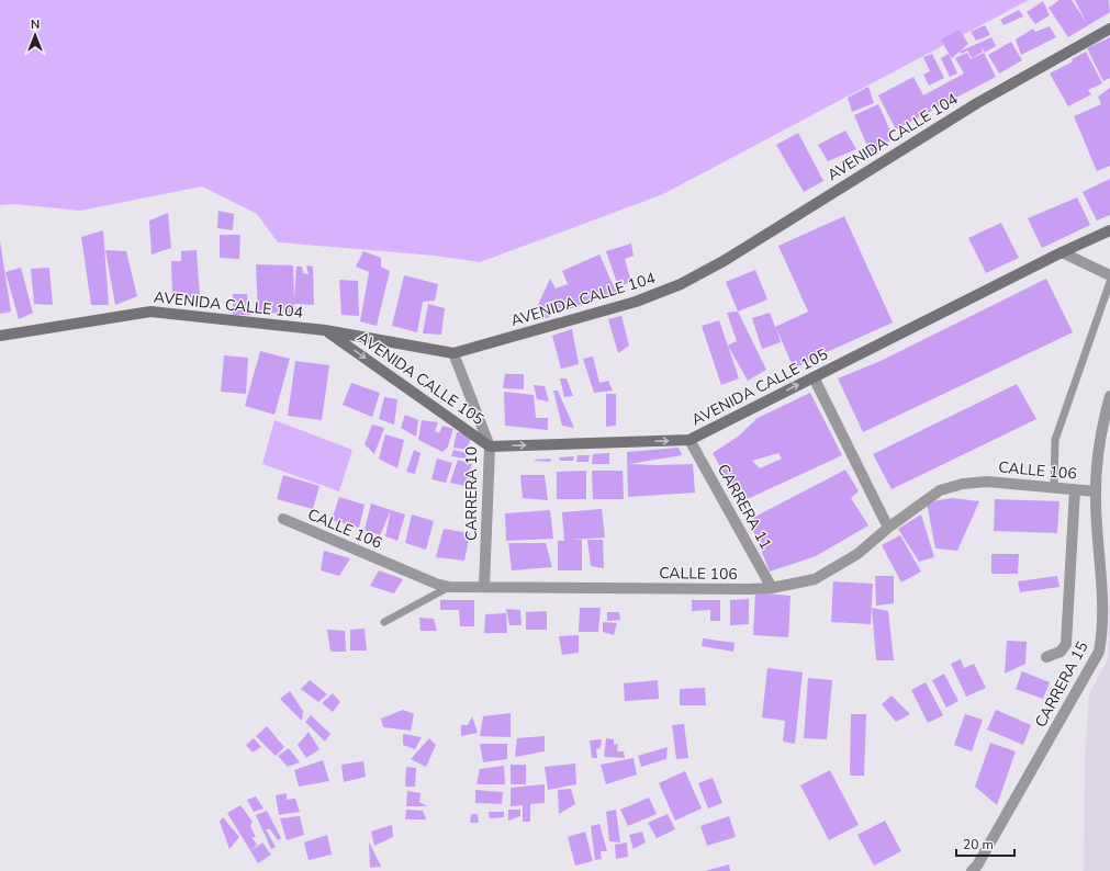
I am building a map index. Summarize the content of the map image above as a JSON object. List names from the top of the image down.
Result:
{
  "streets": {
    "main road": ["AVENIDA CALLE 104", "AVENIDA CALLE 105"],
    "street": [
      "CALLE 106",
      "CARRERA 10",
      "CARRERA 11",
      "CARRERA 15"
    ]
  },
  "crossings": [
    ["AVENIDA CALLE 104", "AVENIDA CALLE 105"],
    ["AVENIDA CALLE 104", "CARRERA 10"],
    ["AVENIDA CALLE 105", "CARRERA 10"],
    ["AVENIDA CALLE 105", "CARRERA 11"],
    ["CALLE 106", "CARRERA 10"],
    ["CALLE 106", "CARRERA 11"],
    ["CALLE 106", "CARRERA 15"]
  ],
  "one_way": ["AVENIDA CALLE 105"],
  "scale_bar": "20 m",
  "north": "top"
}
